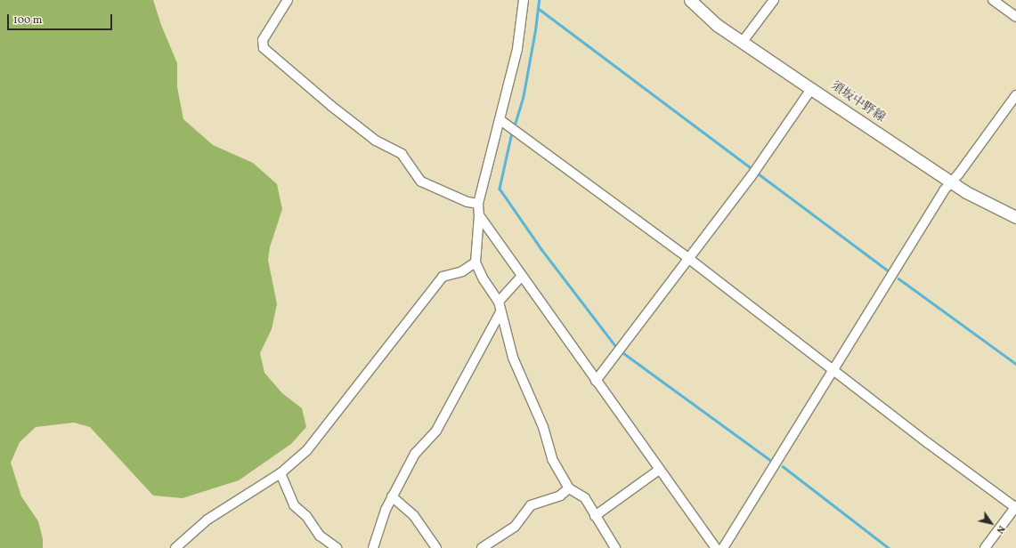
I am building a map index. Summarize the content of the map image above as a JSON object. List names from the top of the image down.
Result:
{
  "streets": {
    "main road": ["須坂中野線"]
  },
  "scale_bar": "100 m",
  "north": "bottom right"
}
